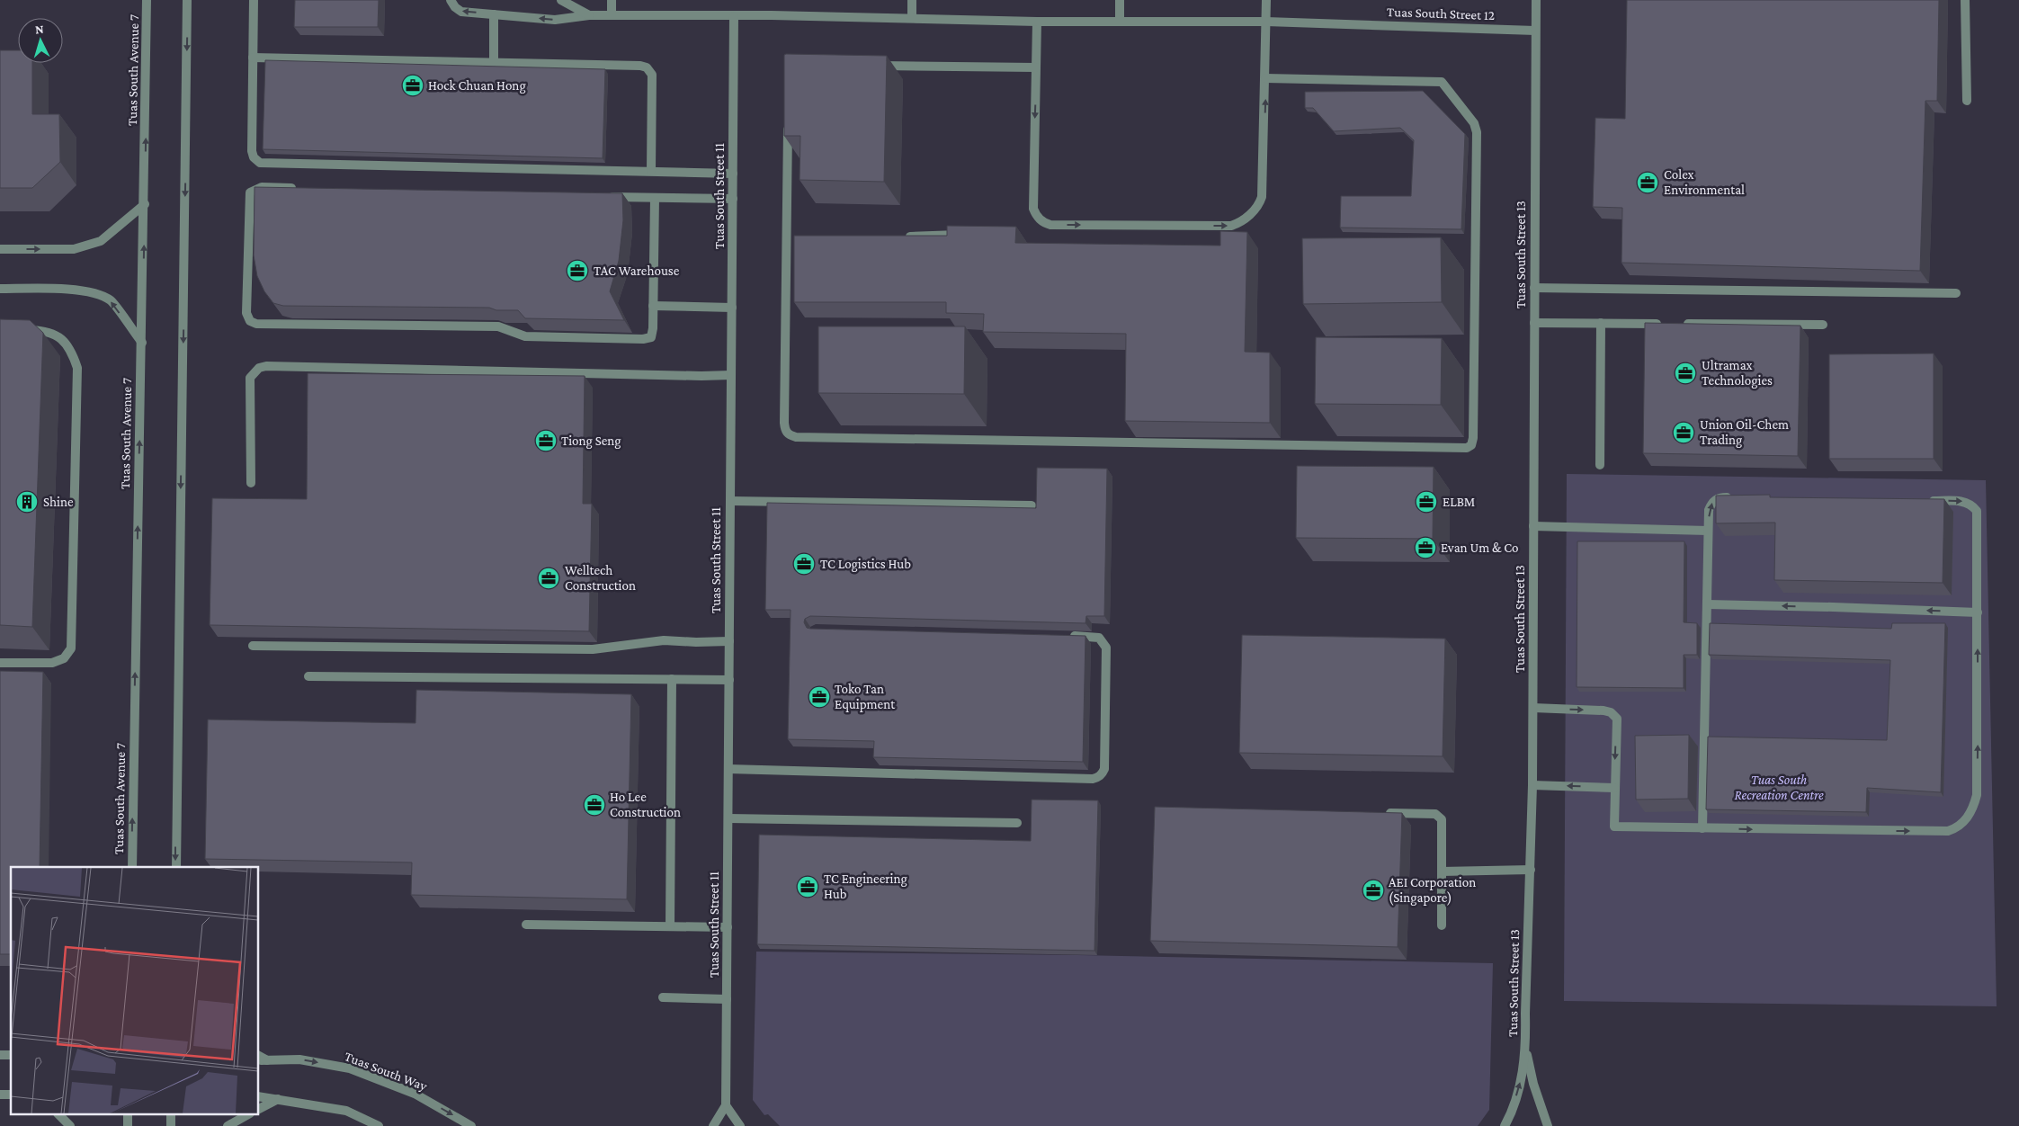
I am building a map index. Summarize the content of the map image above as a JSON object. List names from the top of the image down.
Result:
{
  "streets": {
    "street": [
      "Tuas South Street 12",
      "Tuas South Avenue 7",
      "Tuas South Street 11",
      "Tuas South Street 13",
      "Tuas South Way"
    ]
  },
  "crossings": [
    ["Tuas South Street 12", "Tuas South Street 11"],
    ["Tuas South Street 12", "Tuas South Street 13"]
  ],
  "parks": ["Tuas South Recreation Centre"],
  "places": {
    "office": [
      "Hock Chuan Hong",
      "Colex Environmental",
      "TAC Warehouse",
      "Ultramax Technologies",
      "Union Oil-Chem Trading",
      "Tiong Seng",
      "ELBM",
      "Evan Um & Co",
      "TC Logistics Hub",
      "Welltech Construction",
      "Toko Tan Equipment",
      "Ho Lee Construction",
      "TC Engineering Hub",
      "AEI Corporation (Singapore)"
    ],
    "building": ["Shine"]
  },
  "north": "top"
}
